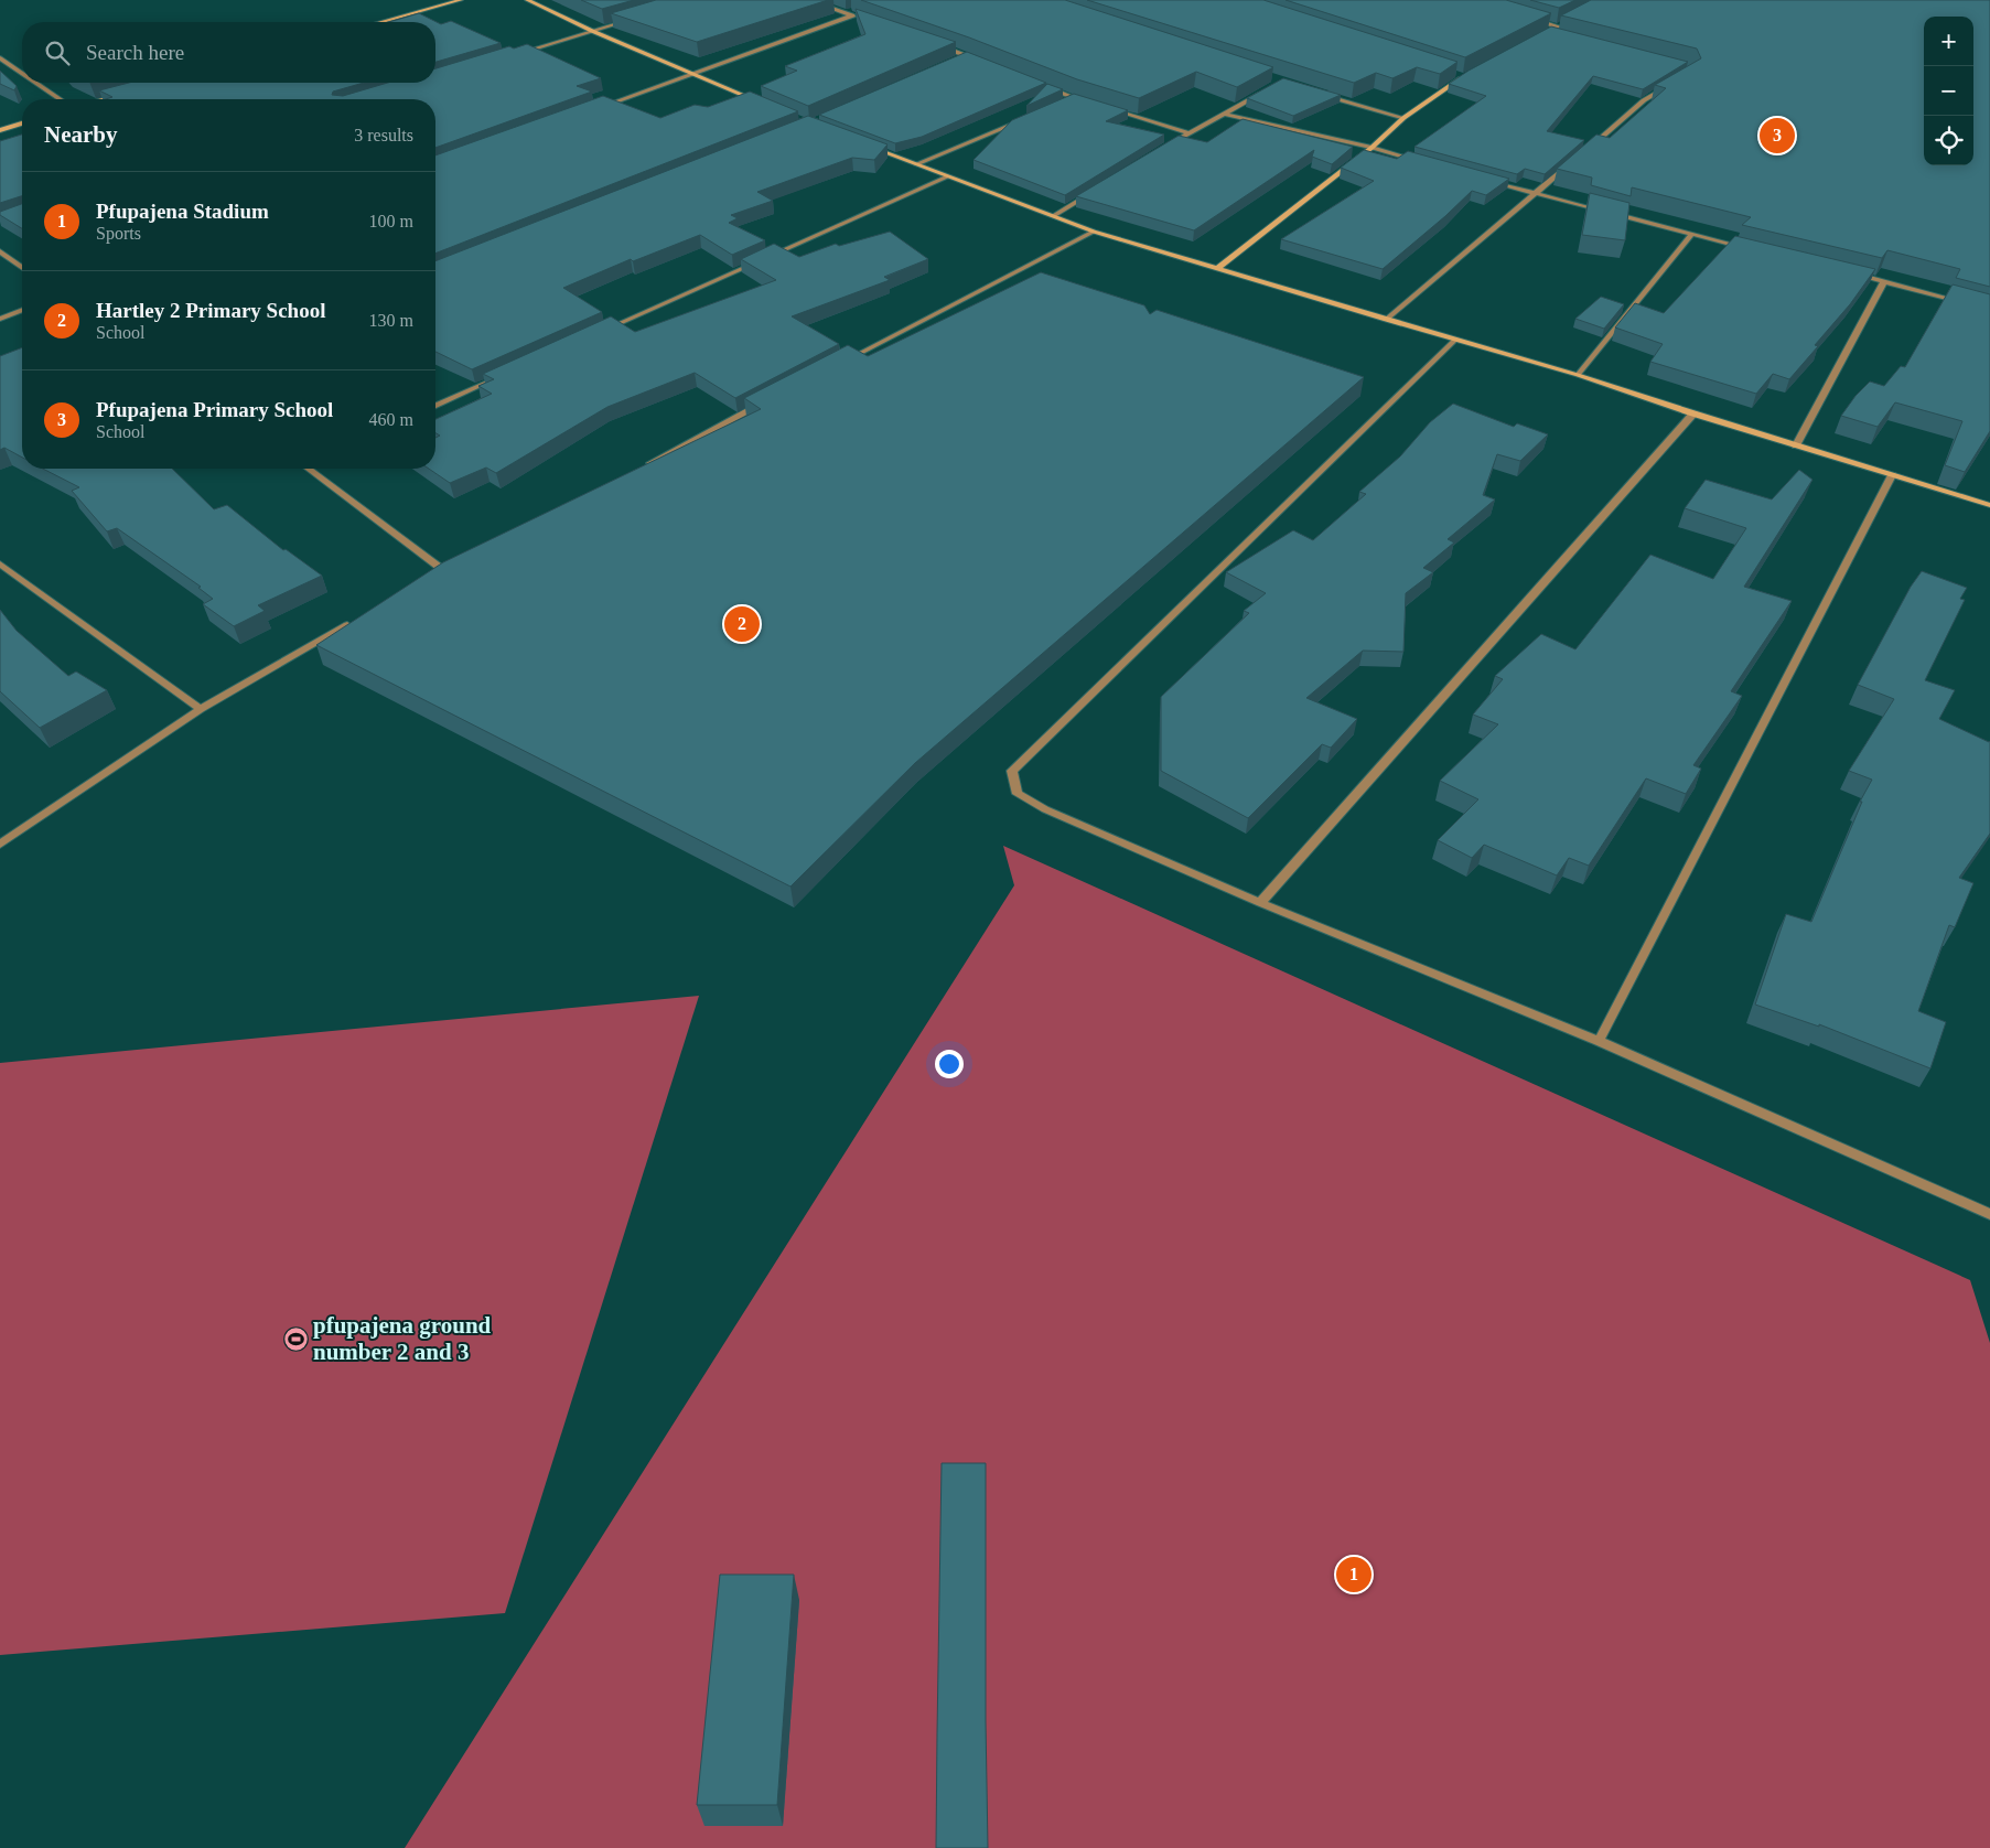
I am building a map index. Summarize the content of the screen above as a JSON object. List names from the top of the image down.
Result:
{
  "places": {
    "sports": ["pfupajena ground number 2 and 3"]
  },
  "page": {
    "map_buttons": ["+", "−"],
    "search": "Search here",
    "heading": ["Nearby", "3 results"],
    "pins": ["3", "2", "1"],
    "list": [
      {
        "mark": "1",
        "name": "Pfupajena Stadium",
        "note": "Sports",
        "value": "100 m"
      },
      {
        "mark": "2",
        "name": "Hartley 2 Primary School",
        "note": "School",
        "value": "130 m"
      },
      {
        "mark": "3",
        "name": "Pfupajena Primary School",
        "note": "School",
        "value": "460 m"
      }
    ]
  }
}
